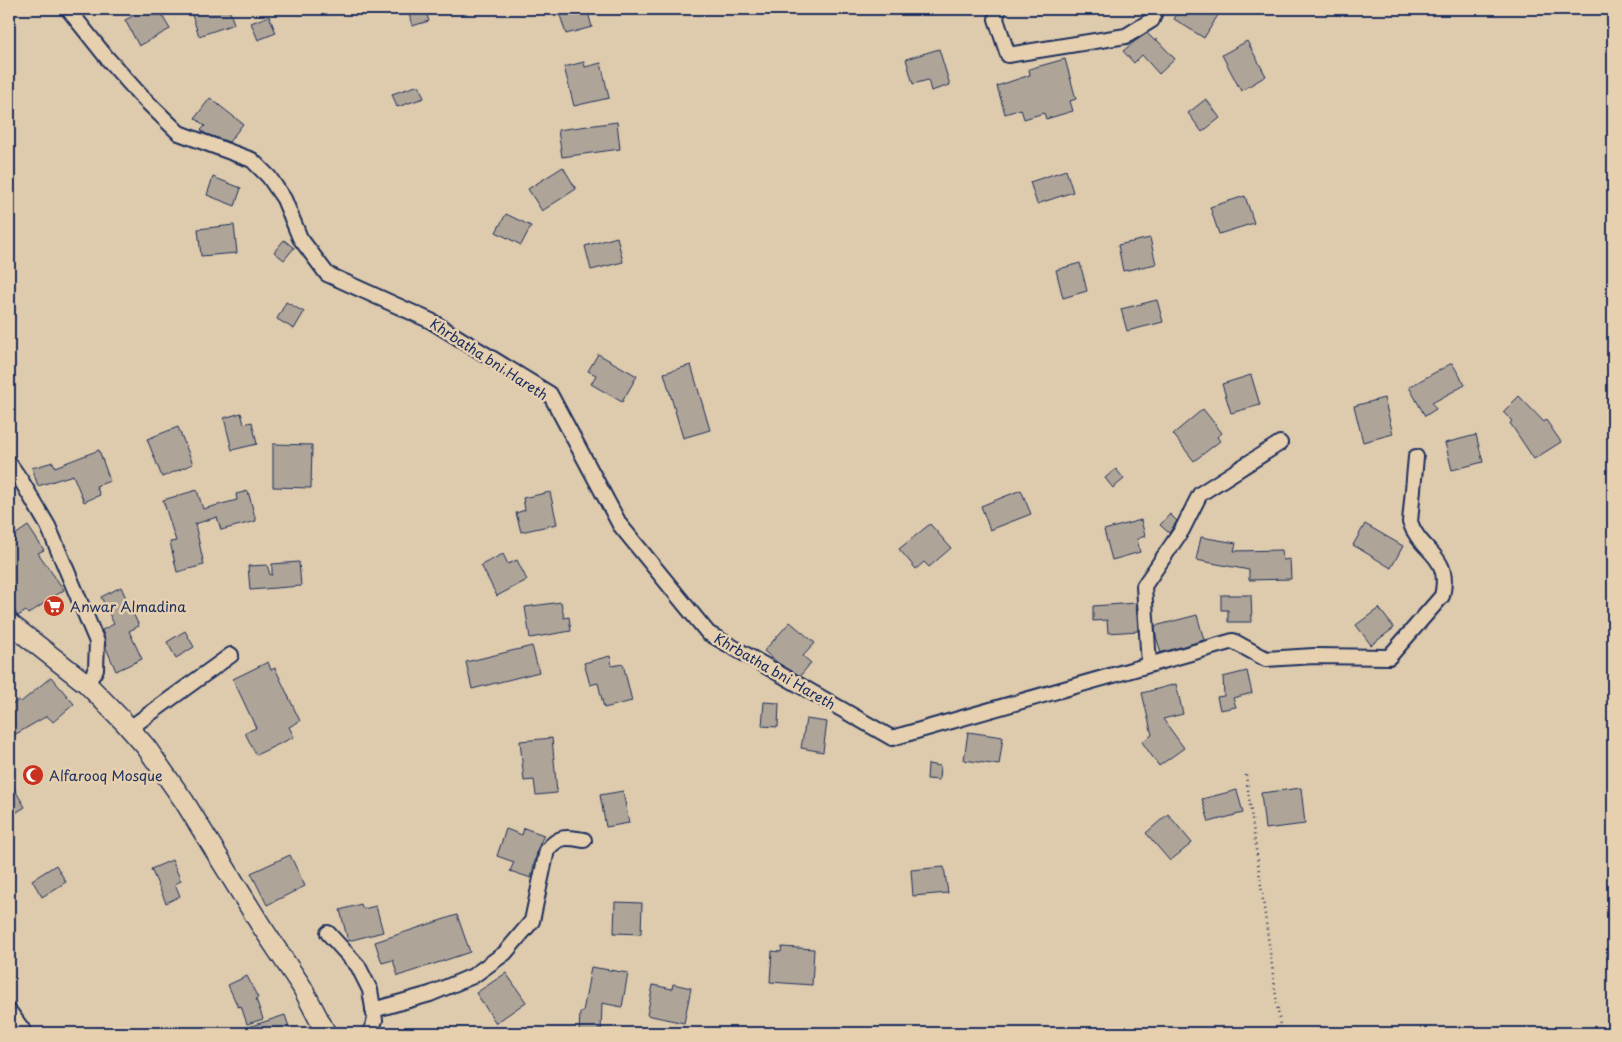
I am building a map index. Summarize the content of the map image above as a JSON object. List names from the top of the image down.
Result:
{
  "streets": {
    "street": ["Khrbatha bni Hareth"]
  },
  "places": {
    "supermarket": ["Anwar Almadina"],
    "mosque": ["Alfarooq Mosque"]
  }
}
